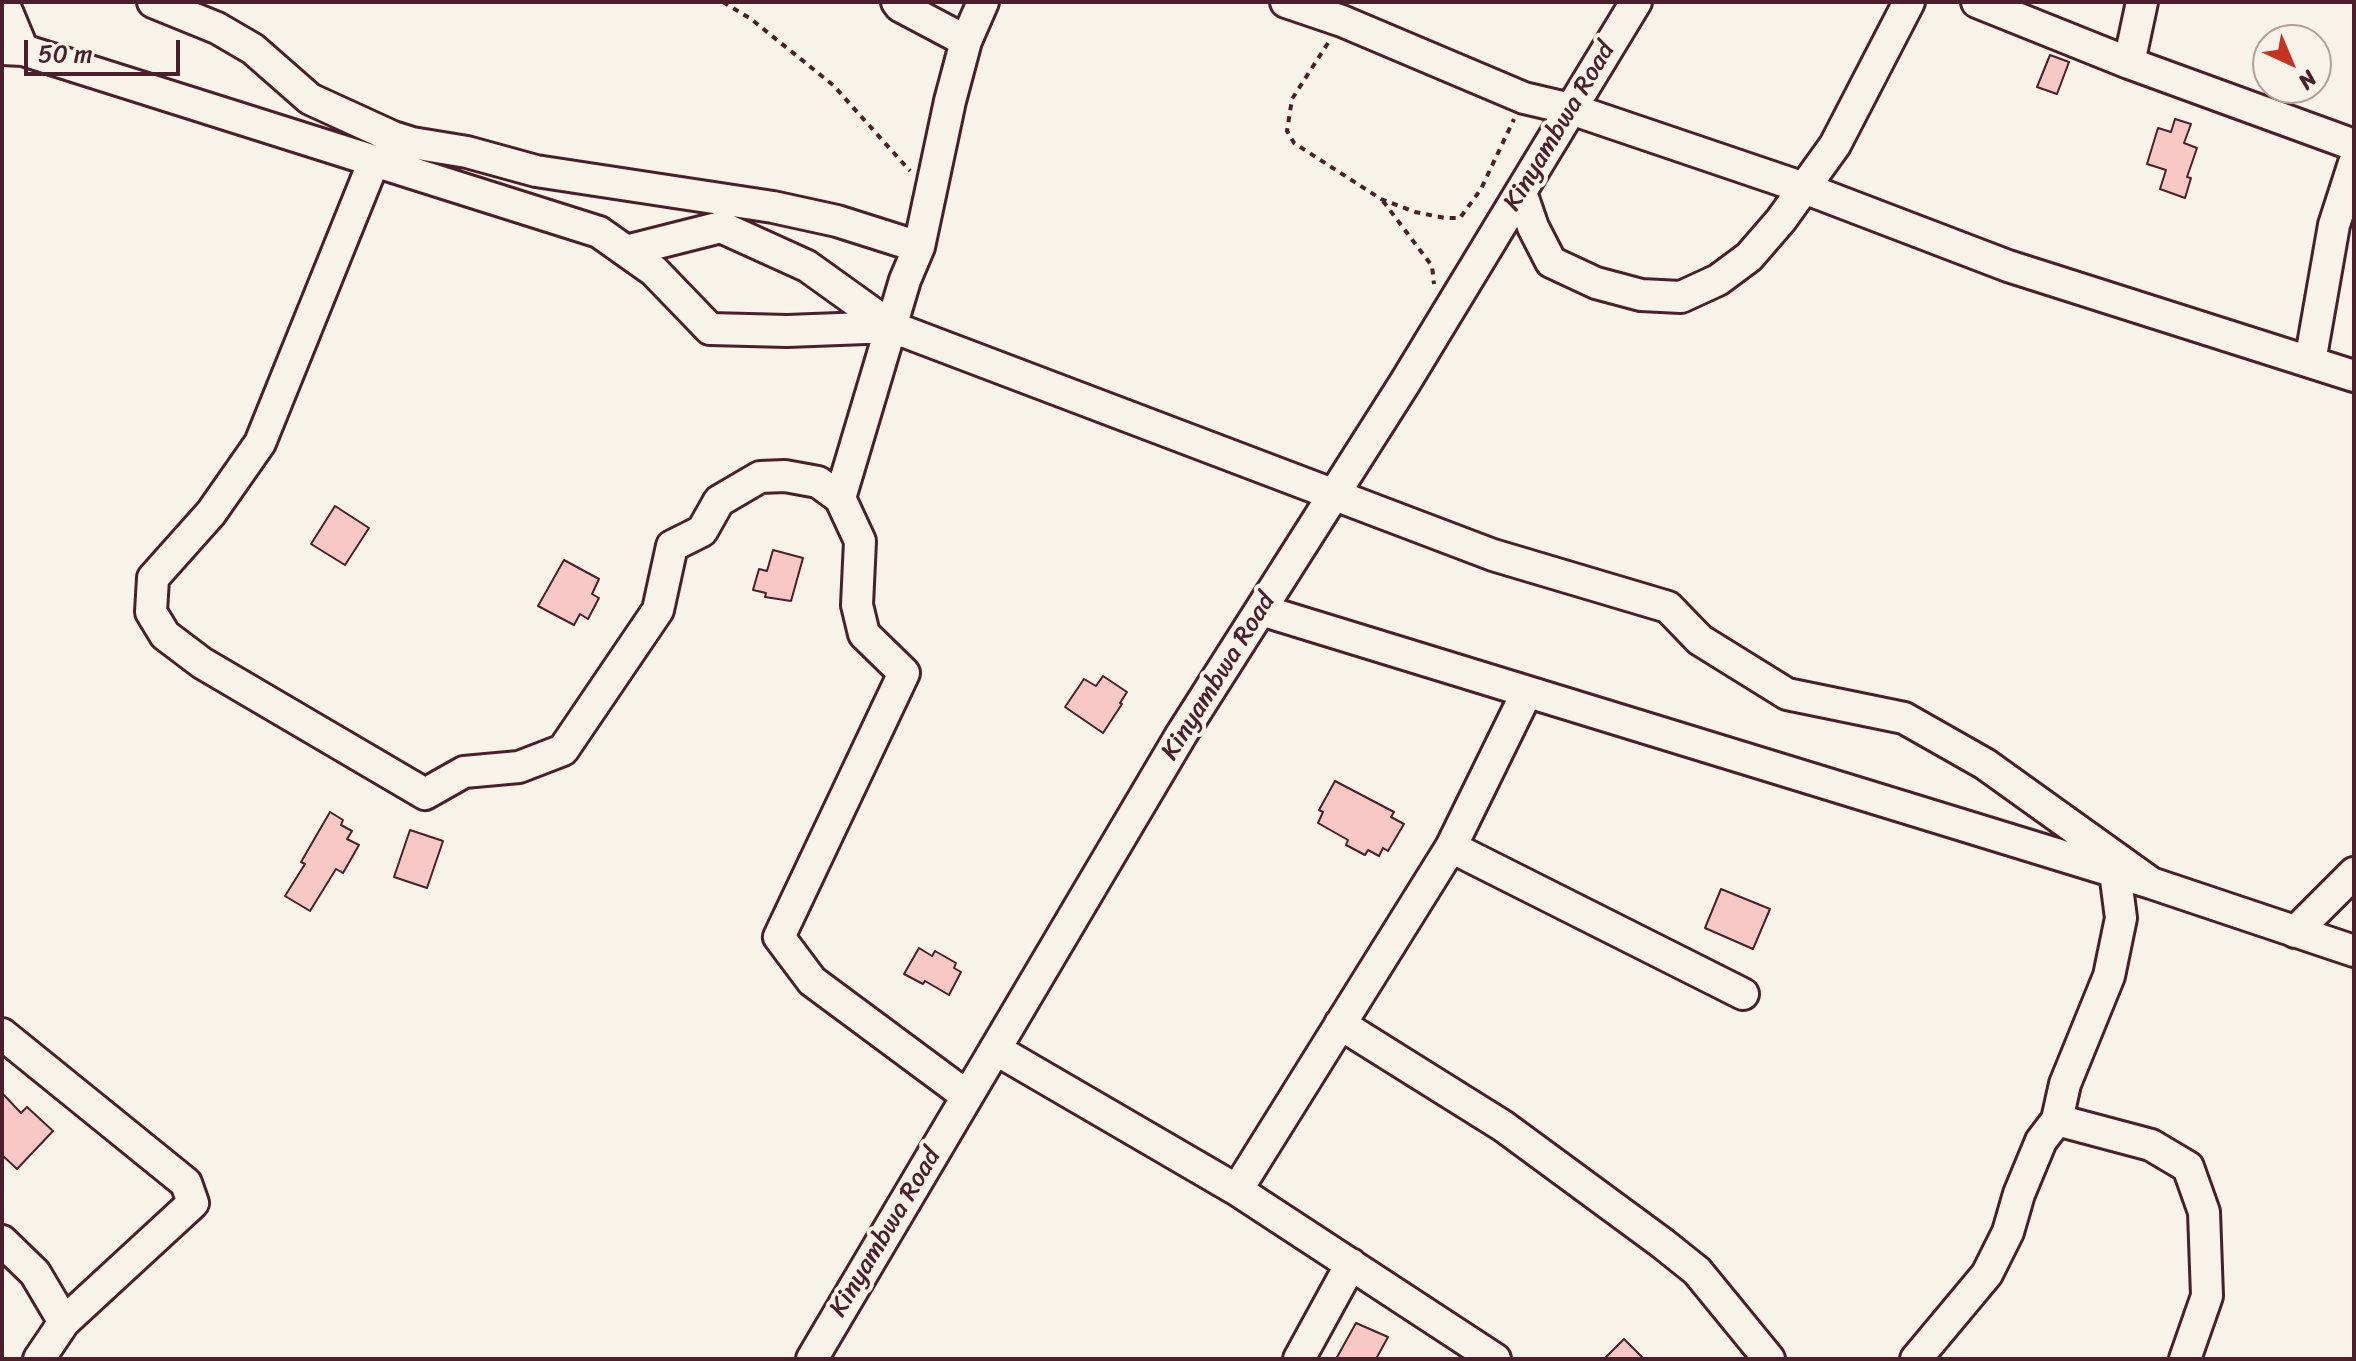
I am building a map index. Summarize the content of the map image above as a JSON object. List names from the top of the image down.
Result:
{
  "streets": {
    "street": ["Kinyambwa Road"]
  },
  "scale_bar": "50 m",
  "north": "bottom right"
}
